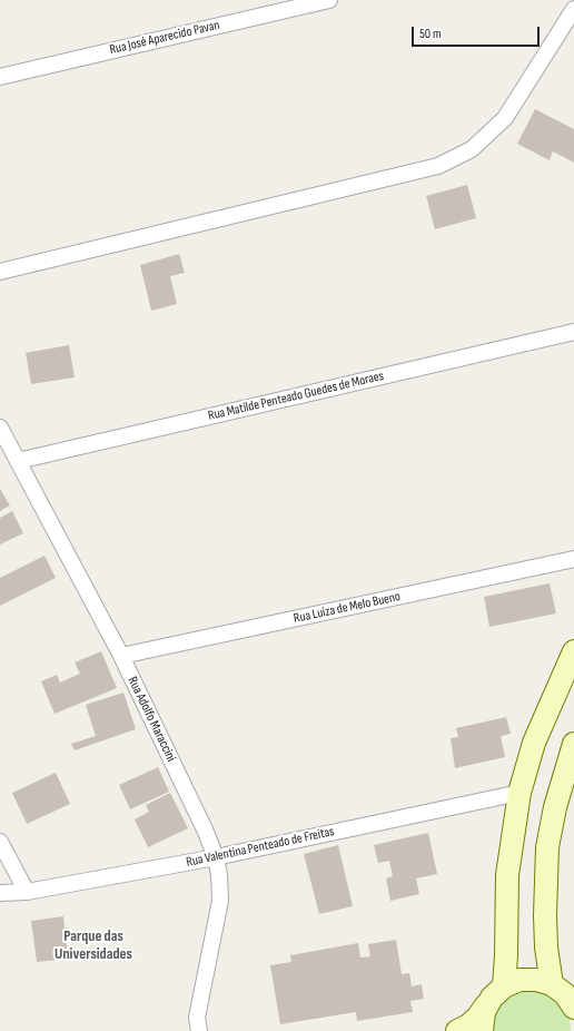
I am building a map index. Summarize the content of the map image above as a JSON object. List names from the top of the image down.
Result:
{
  "streets": {
    "street": [
      "Rua José Aparecido Pavan",
      "Rua Matilde Penteado Guedes de Moraes",
      "Rua Luiza de Melo Bueno",
      "Rua Adolfo Maraccini",
      "Rua Valentina Penteado de Freitas"
    ]
  },
  "crossings": [
    ["Rua Matilde Penteado Guedes de Moraes", "Rua Adolfo Maraccini"],
    ["Rua Luiza de Melo Bueno", "Rua Adolfo Maraccini"],
    ["Rua Adolfo Maraccini", "Rua Valentina Penteado de Freitas"]
  ],
  "districts": ["Parque das Universidades"],
  "scale_bar": "50 m"
}
